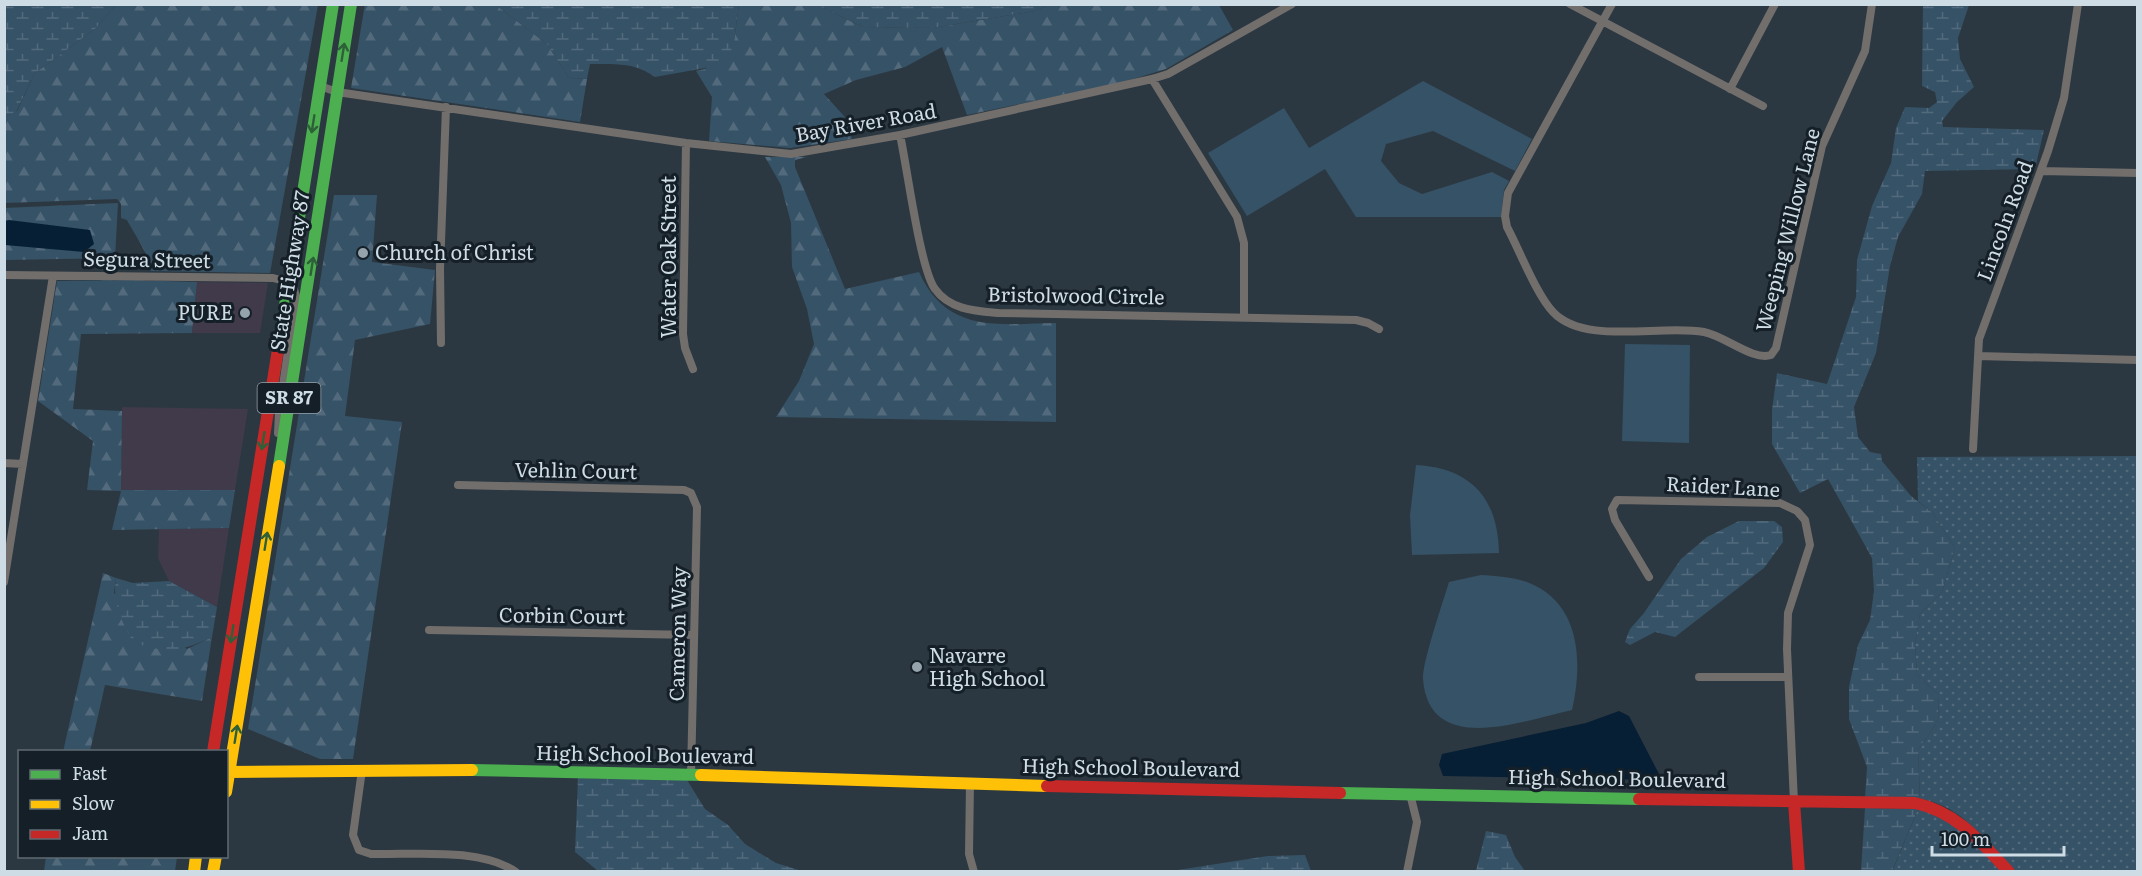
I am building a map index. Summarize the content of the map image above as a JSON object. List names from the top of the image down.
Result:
{
  "streets": {
    "main road": ["State Highway 87", "SR 87", "High School Boulevard"],
    "street": [
      "Bay River Road",
      "Lincoln Road",
      "Weeping Willow Lane",
      "Water Oak Street",
      "Segura Street",
      "Bristolwood Circle",
      "Vehlin Court",
      "Raider Lane",
      "Corbin Court",
      "Cameron Way"
    ]
  },
  "crossings": [
    ["Bay River Road", "Water Oak Street"],
    ["Bay River Road", "State Highway 87"],
    ["Bay River Road", "Bristolwood Circle"],
    ["Bay River Road", "SR 87"],
    ["Segura Street", "SR 87"],
    ["State Highway 87", "High School Boulevard"],
    ["Vehlin Court", "Cameron Way"],
    ["Raider Lane", "High School Boulevard"],
    ["Corbin Court", "Cameron Way"],
    ["Cameron Way", "High School Boulevard"]
  ],
  "places": ["Church of Christ", "PURE", "Navarre High School"],
  "legend": ["Fast", "Slow", "Jam"],
  "scale_bar": "100 m"
}
